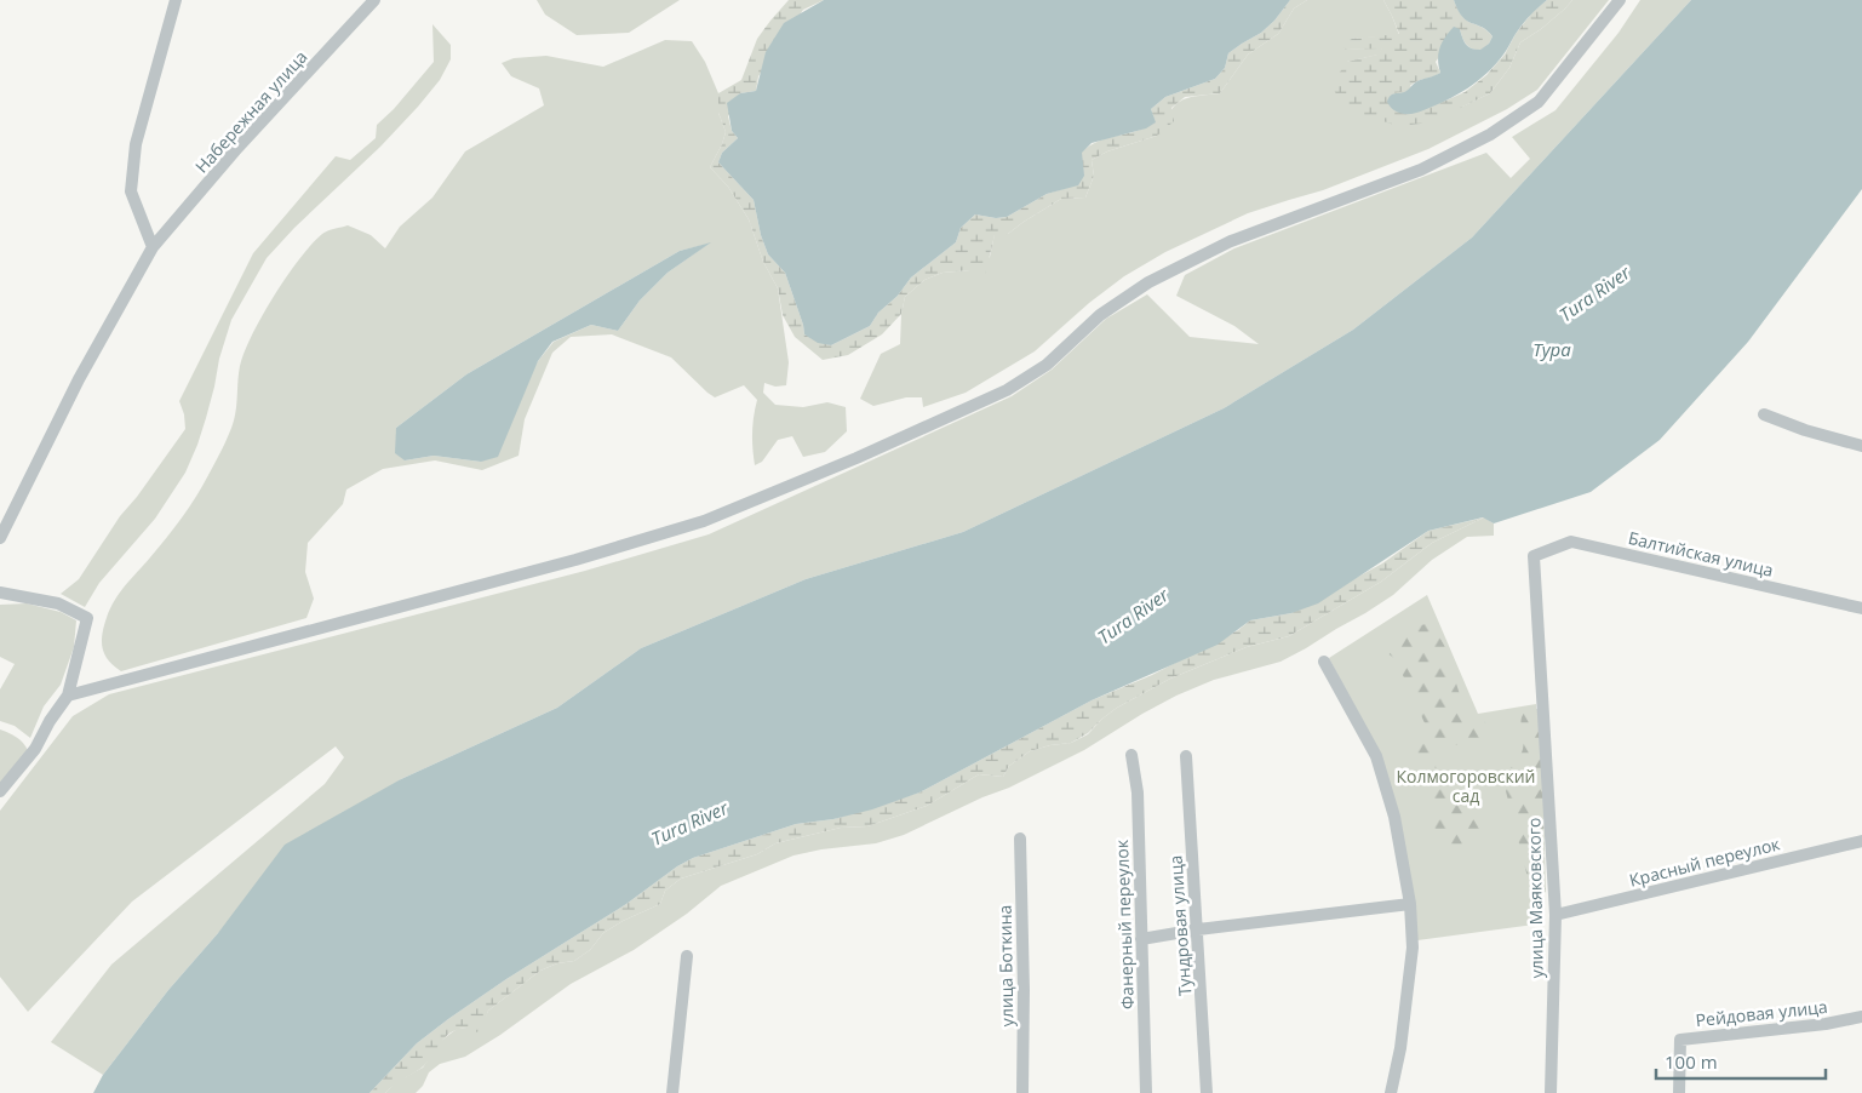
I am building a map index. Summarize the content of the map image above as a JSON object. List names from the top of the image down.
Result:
{
  "streets": {
    "street": [
      "Набережная улица",
      "Балтийская улица",
      "Красный переулок",
      "улица Маяковского",
      "Фанерный переулок",
      "Тундровая улица",
      "улица Боткина",
      "Рейдовая улица"
    ]
  },
  "crossings": [
    ["Балтийская улица", "улица Маяковского"],
    ["Красный переулок", "улица Маяковского"]
  ],
  "water": ["Tura River", "Тура"],
  "parks": ["Колмогоровский сад"],
  "scale_bar": "100 m"
}
